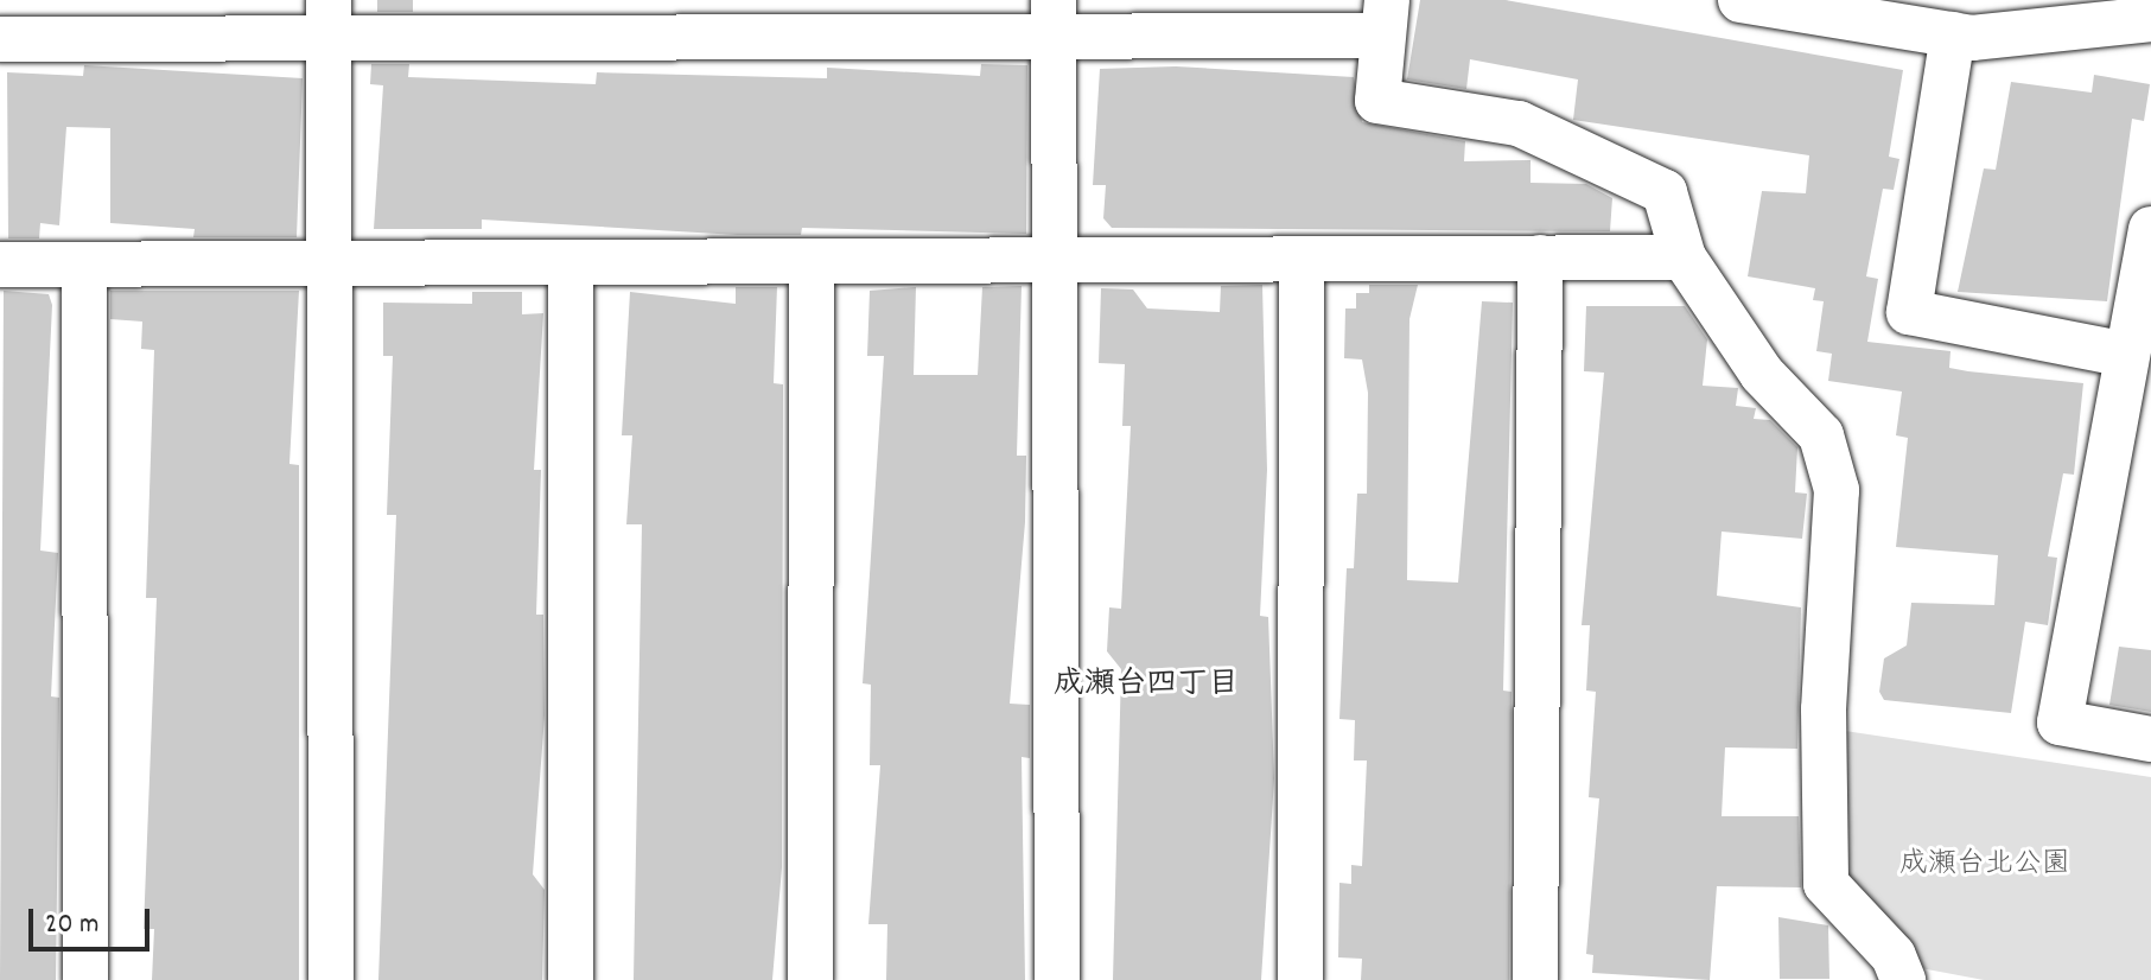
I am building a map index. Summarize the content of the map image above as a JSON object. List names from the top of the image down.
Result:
{
  "districts": ["成瀬台四丁目"],
  "parks": ["成瀬台北公園"],
  "scale_bar": "20 m"
}
